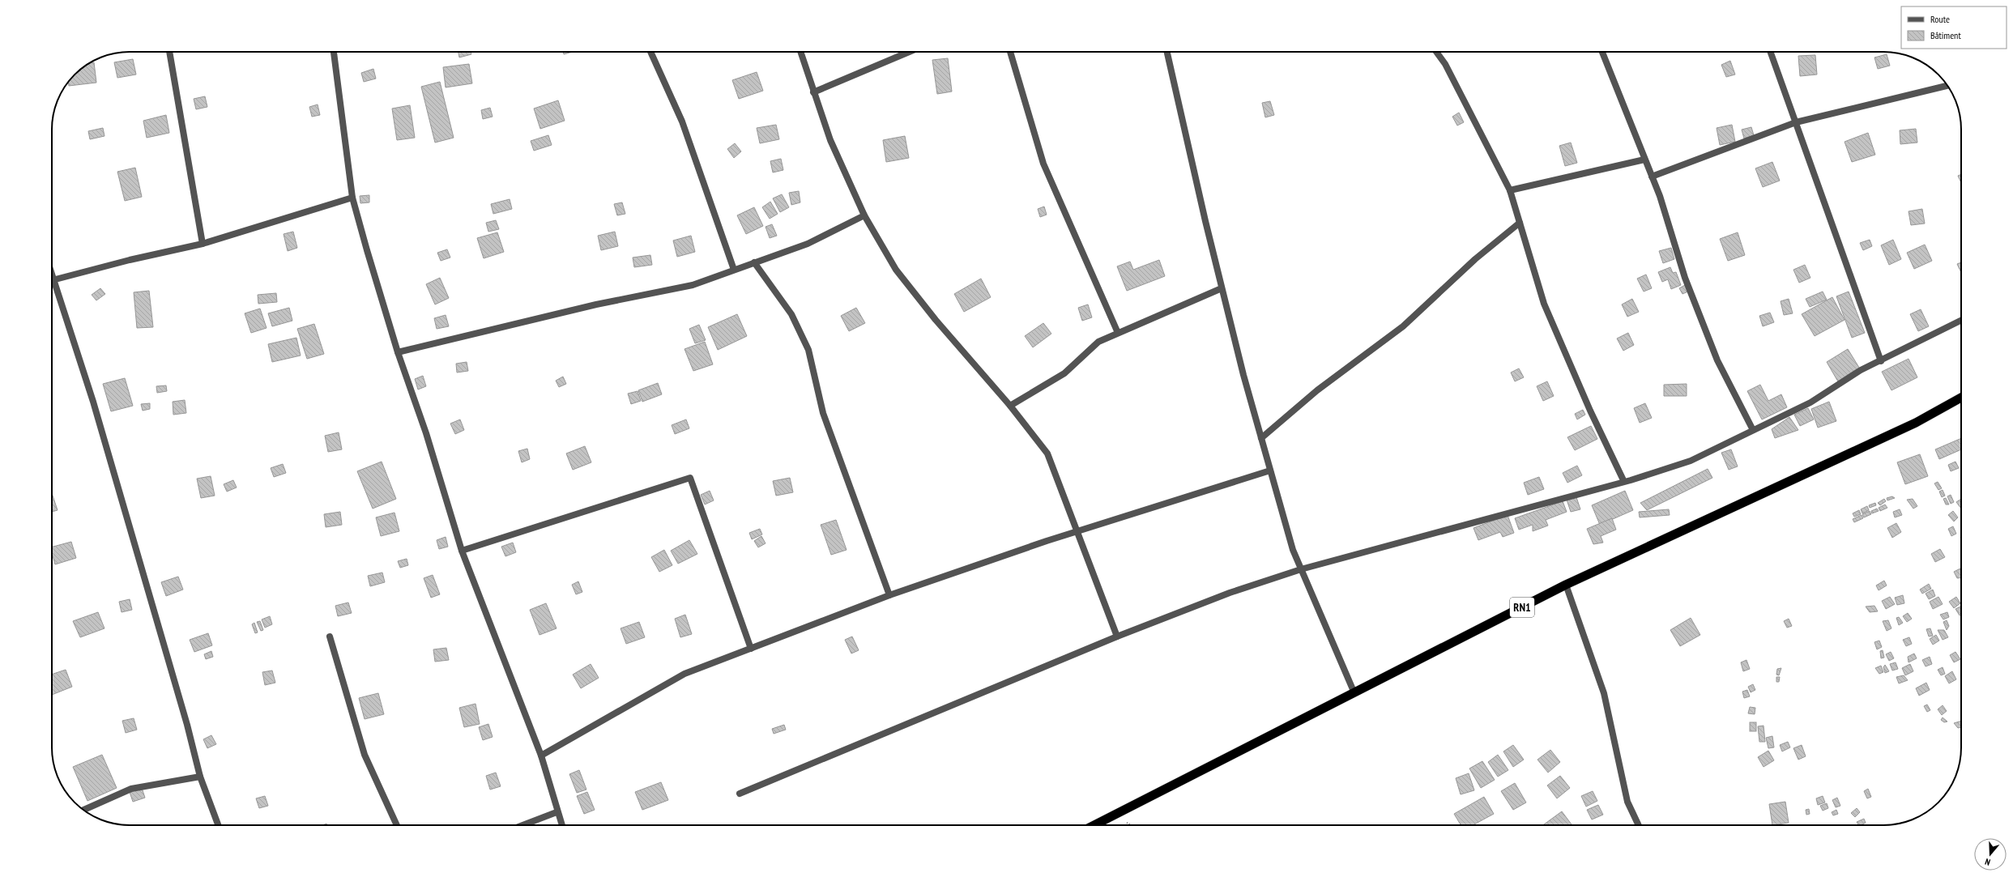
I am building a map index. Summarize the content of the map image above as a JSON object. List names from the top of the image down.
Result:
{
  "streets": {
    "highway": ["RN1"]
  },
  "legend": ["Route", "Bâtiment"],
  "north": "bottom"
}
